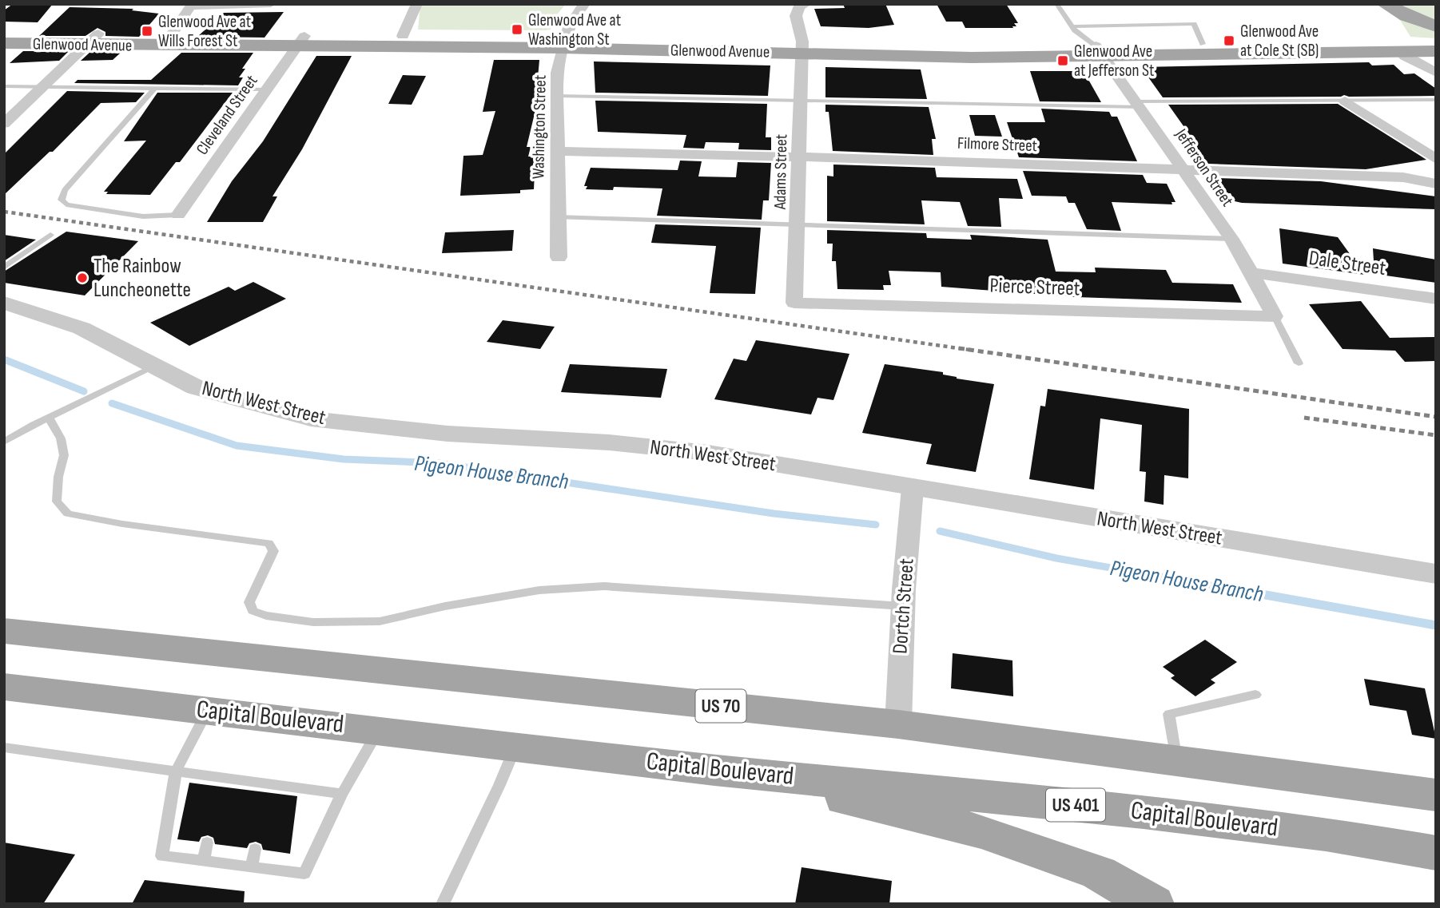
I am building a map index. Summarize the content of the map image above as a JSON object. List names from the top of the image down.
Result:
{
  "streets": {
    "main road": [
      "Glenwood Avenue",
      "US 70",
      "Capital Boulevard",
      "US 401"
    ],
    "street": [
      "Cleveland Street",
      "Washington Street",
      "Filmore Street",
      "Jefferson Street",
      "Adams Street",
      "Dale Street",
      "Pierce Street",
      "North West Street",
      "Dortch Street"
    ]
  },
  "crossings": [
    ["Glenwood Avenue", "Cleveland Street"],
    ["Glenwood Avenue", "Washington Street"],
    ["Glenwood Avenue", "Jefferson Street"],
    ["Glenwood Avenue", "Adams Street"],
    ["Washington Street", "Filmore Street"],
    ["Filmore Street", "Jefferson Street"],
    ["Filmore Street", "Adams Street"],
    ["Jefferson Street", "Dale Street"],
    ["Jefferson Street", "Pierce Street"],
    ["Adams Street", "Pierce Street"],
    ["North West Street", "Dortch Street"],
    ["Dortch Street", "US 70"]
  ],
  "water": ["Pigeon House Branch"],
  "places": {
    "transit": [
      "Glenwood Ave at Washington St",
      "Glenwood Ave at Wills Forest St",
      "Glenwood Ave at Cole St (SB)",
      "Glenwood Ave at Jefferson St"
    ],
    "other": ["The Rainbow Luncheonette"]
  }
}
